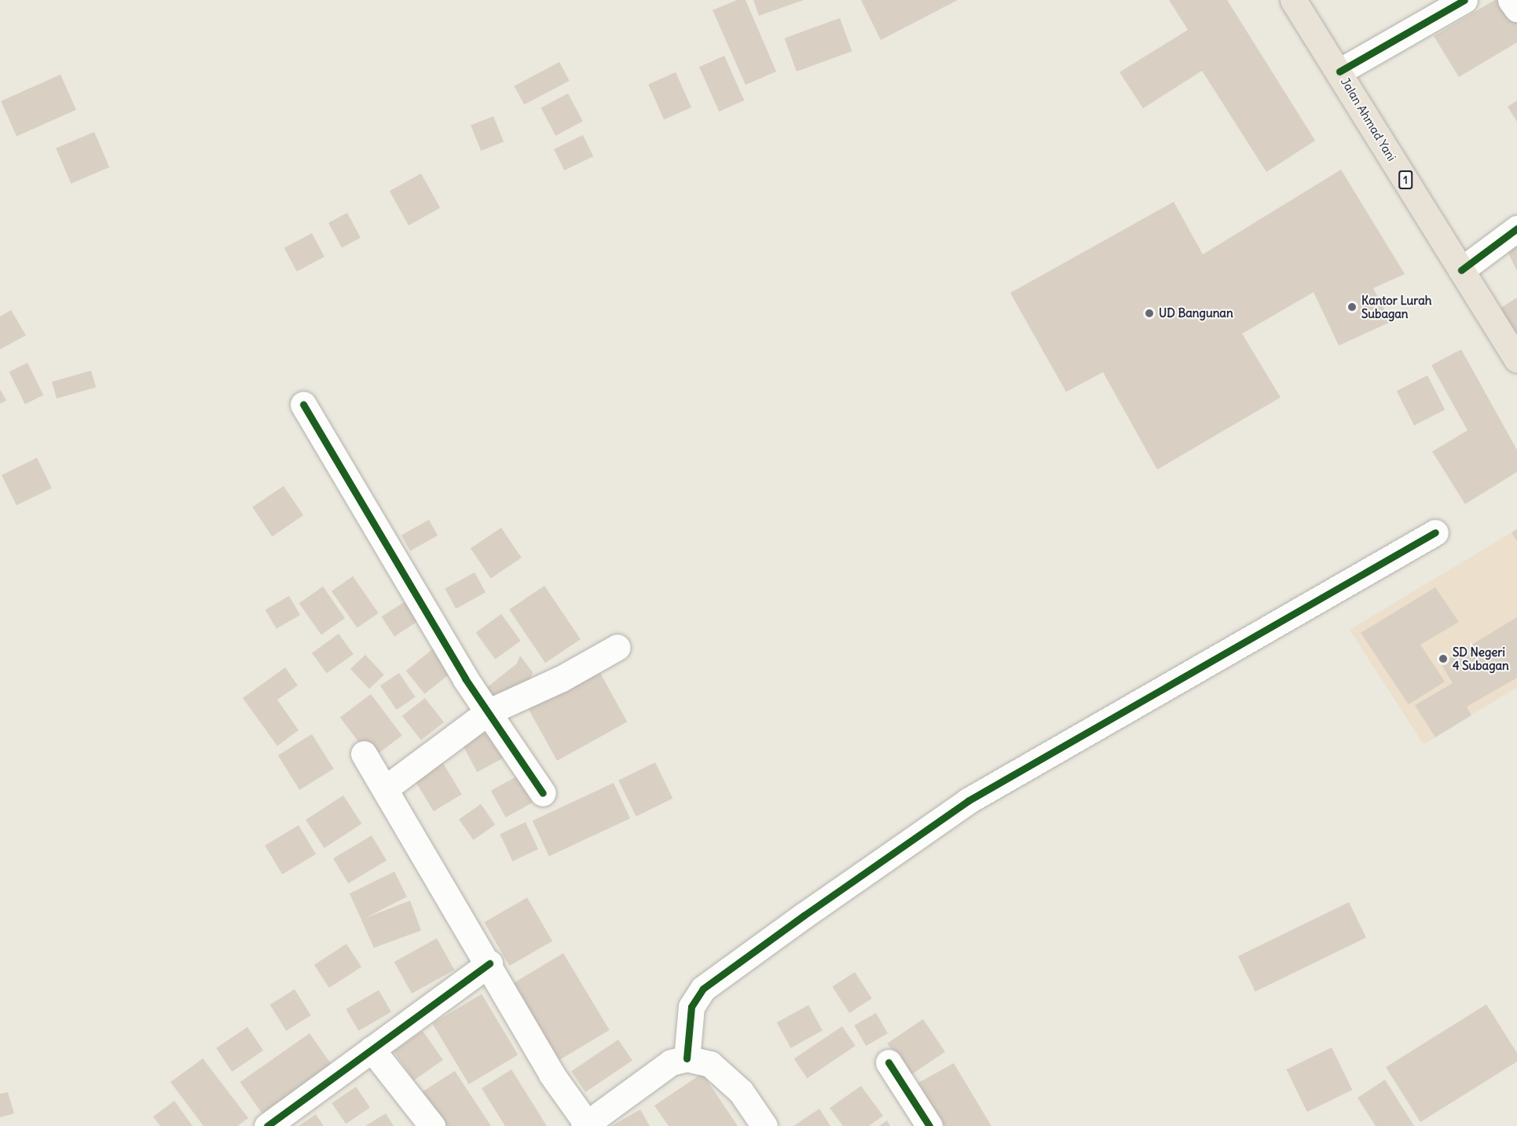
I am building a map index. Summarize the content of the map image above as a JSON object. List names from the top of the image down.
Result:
{
  "streets": {
    "highway": ["Jalan Ahmad Yani", "1"]
  },
  "places": ["Kantor Lurah Subagan", "UD Bangunan", "SD Negeri 4 Subagan"]
}
